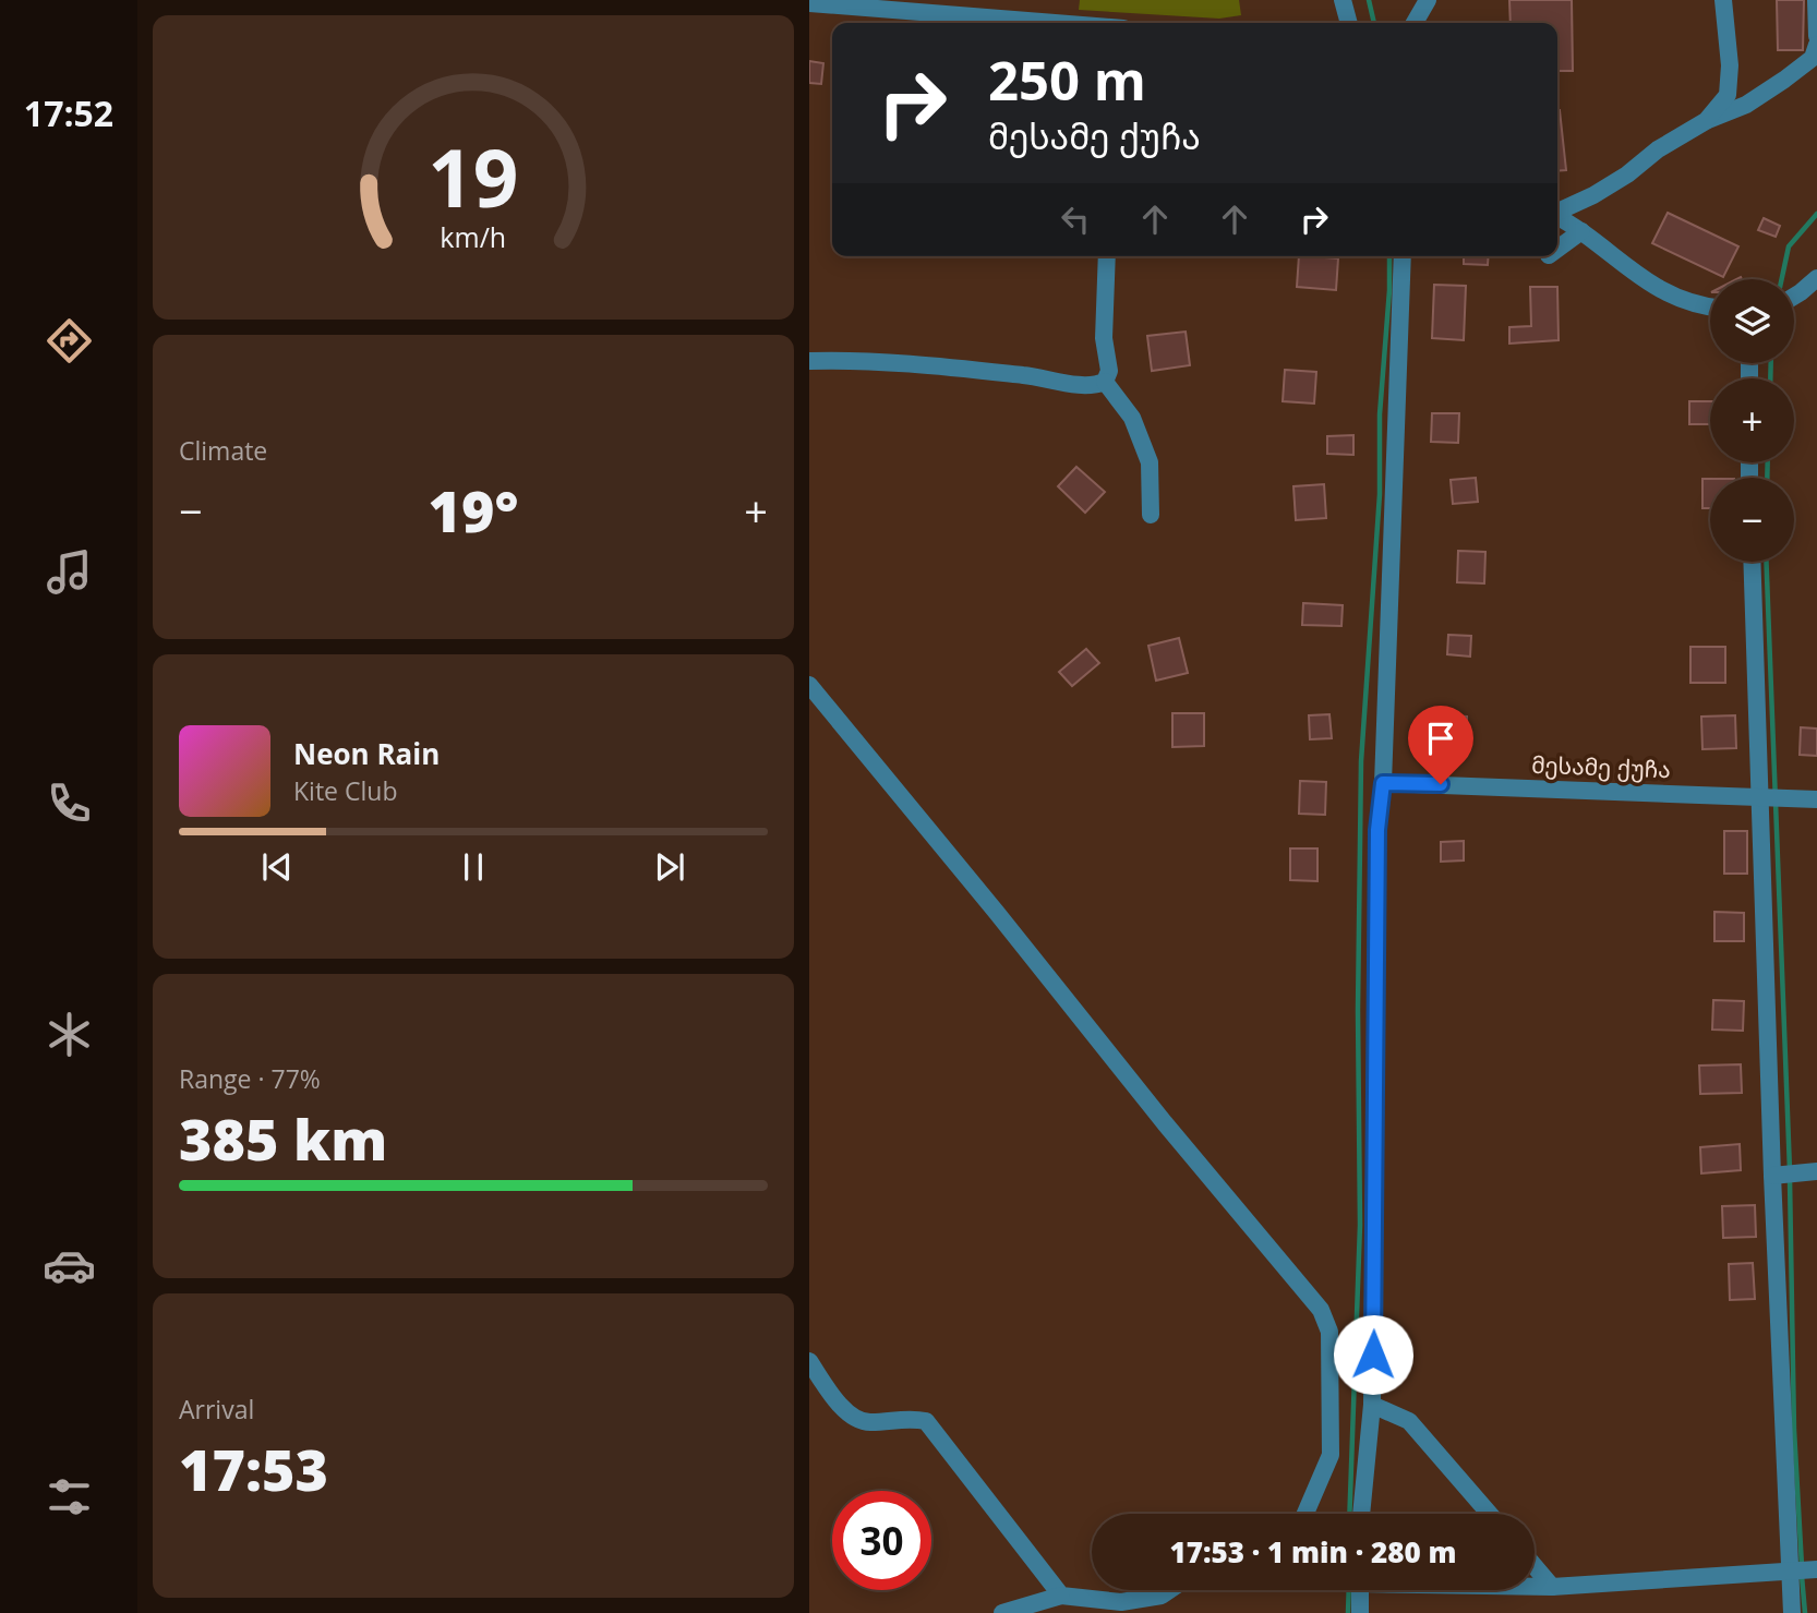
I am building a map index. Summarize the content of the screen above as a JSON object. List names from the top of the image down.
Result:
{
  "streets": {
    "street": ["მესამე ქუჩა"]
  },
  "page": {
    "tabs": "17:52",
    "turn": ["250 m", "მესამე ქუჩა"],
    "map_buttons": ["+", "−"],
    "tile": [
      "Climate",
      ["Range · 77%", "385 km"],
      ["Arrival", "17:53"]
    ],
    "heat": ["−", "19°", "+"],
    "song": ["Neon Rain", "Kite Club"],
    "limit": "30",
    "trip": "17:53 · 1 min · 280 m",
    "gauge": ["19", "km/h"]
  }
}
